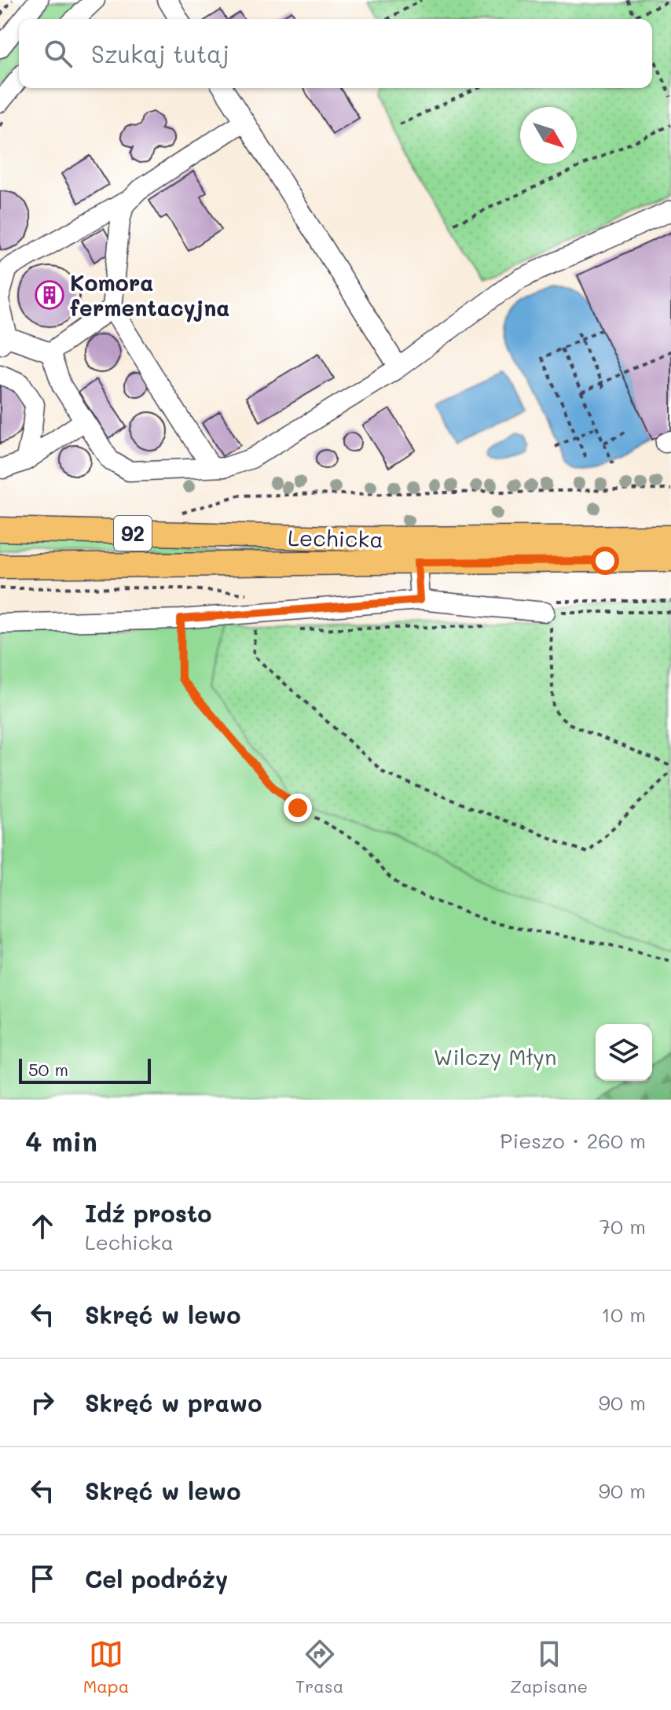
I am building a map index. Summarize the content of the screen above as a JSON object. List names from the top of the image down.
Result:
{
  "streets": {
    "main road": ["92", "Lechicka"]
  },
  "parks": ["Wilczy Młyn"],
  "places": {
    "building": ["Komora fermentacyjna"]
  },
  "scale_bar": "50 m",
  "north": "bottom right",
  "page": {
    "search": "Szukaj tutaj",
    "scale": "50 m",
    "heading": ["4 min", "Pieszo · 260 m"],
    "list": [
      ["Idź prosto", "Lechicka", "70 m"],
      ["Skręć w lewo", "10 m"],
      ["Skręć w prawo", "90 m"],
      ["Skręć w lewo", "90 m"],
      "Cel podróży"
    ],
    "nav": ["Mapa", "Trasa", "Zapisane"]
  }
}
